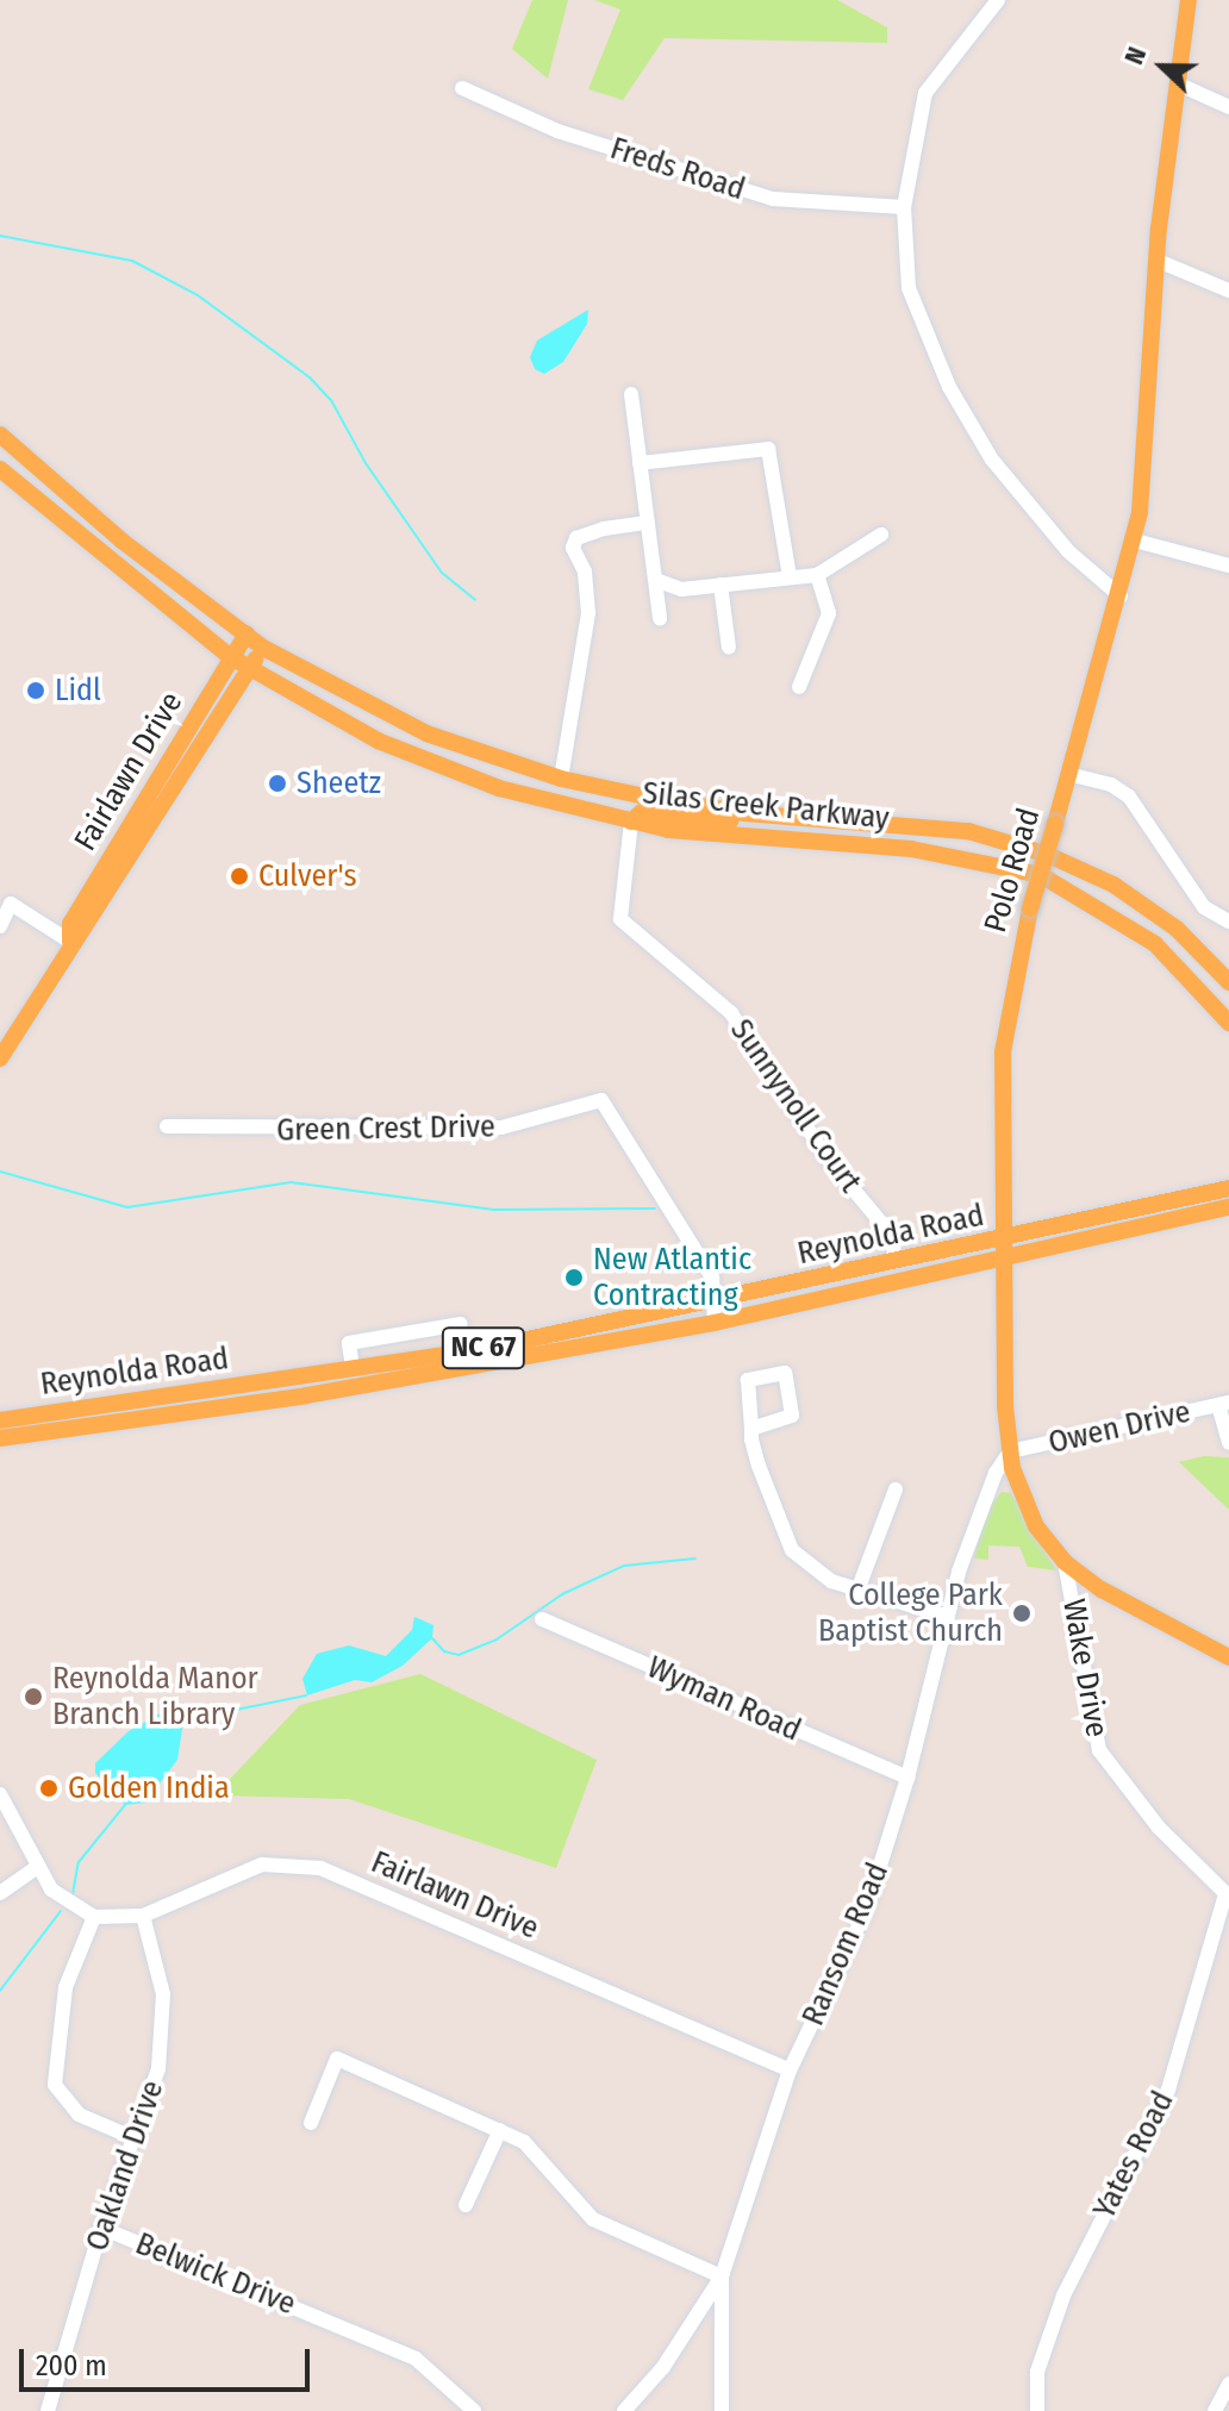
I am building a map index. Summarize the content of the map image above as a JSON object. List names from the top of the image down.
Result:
{
  "streets": {
    "main road": [
      "Fairlawn Drive",
      "Silas Creek Parkway",
      "Polo Road",
      "Reynolda Road",
      "NC 67"
    ],
    "street": [
      "Freds Road",
      "Sunnynoll Court",
      "Green Crest Drive",
      "Owen Drive",
      "Wake Drive",
      "Wyman Road",
      "Ransom Road",
      "Yates Road",
      "Oakland Drive",
      "Belwick Drive"
    ]
  },
  "crossings": [
    ["Fairlawn Drive", "Silas Creek Parkway"],
    ["Fairlawn Drive", "Ransom Road"],
    ["Fairlawn Drive", "Oakland Drive"],
    ["Silas Creek Parkway", "Sunnynoll Court"],
    ["Polo Road", "Reynolda Road"],
    ["Polo Road", "Owen Drive"],
    ["Polo Road", "Wake Drive"],
    ["Polo Road", "Ransom Road"],
    ["Sunnynoll Court", "Reynolda Road"],
    ["Green Crest Drive", "Reynolda Road"],
    ["Owen Drive", "Ransom Road"],
    ["Wake Drive", "Yates Road"],
    ["Wyman Road", "Ransom Road"],
    ["Oakland Drive", "Belwick Drive"]
  ],
  "places": [
    "Lidl",
    "Sheetz",
    "Culver's",
    "New Atlantic Contracting",
    "College Park Baptist Church",
    "Reynolda Manor Branch Library",
    "Golden India"
  ],
  "scale_bar": "200 m",
  "north": "left"
}
